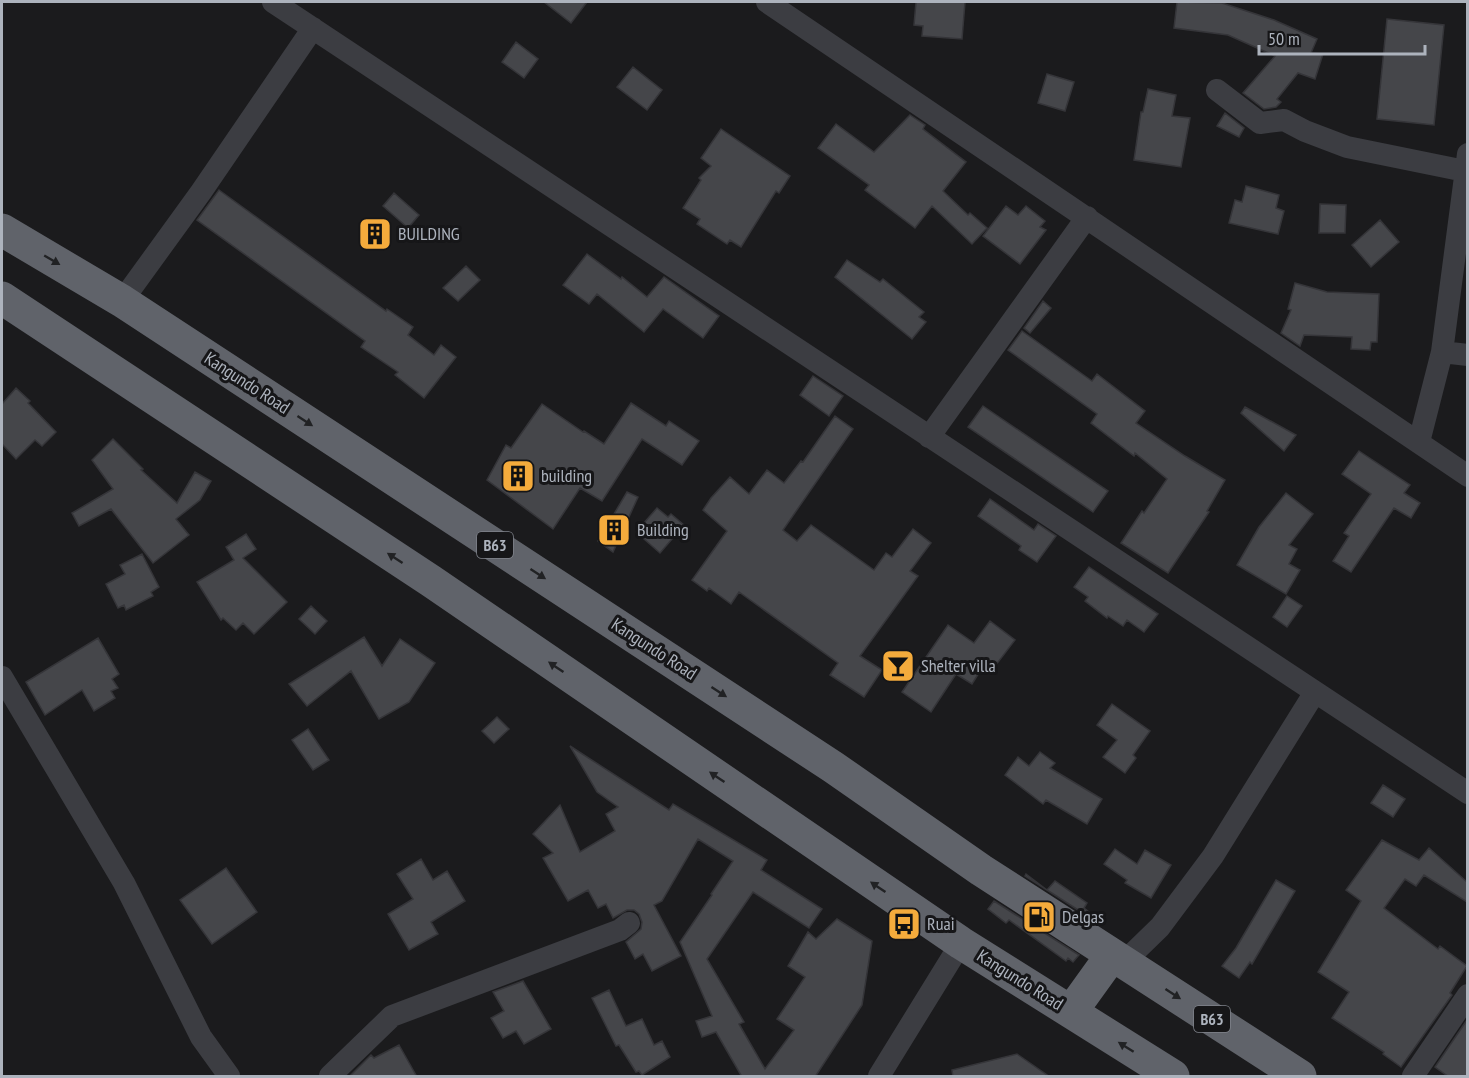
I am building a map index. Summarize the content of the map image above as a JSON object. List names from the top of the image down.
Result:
{
  "streets": {
    "highway": ["Kangundo Road", "B63"]
  },
  "places": {
    "building": ["BUILDING", "building", "Building"],
    "bar": ["Shelter villa"],
    "fuel station": ["Delgas"],
    "bus stop": ["Ruai"]
  },
  "scale_bar": "50 m"
}
